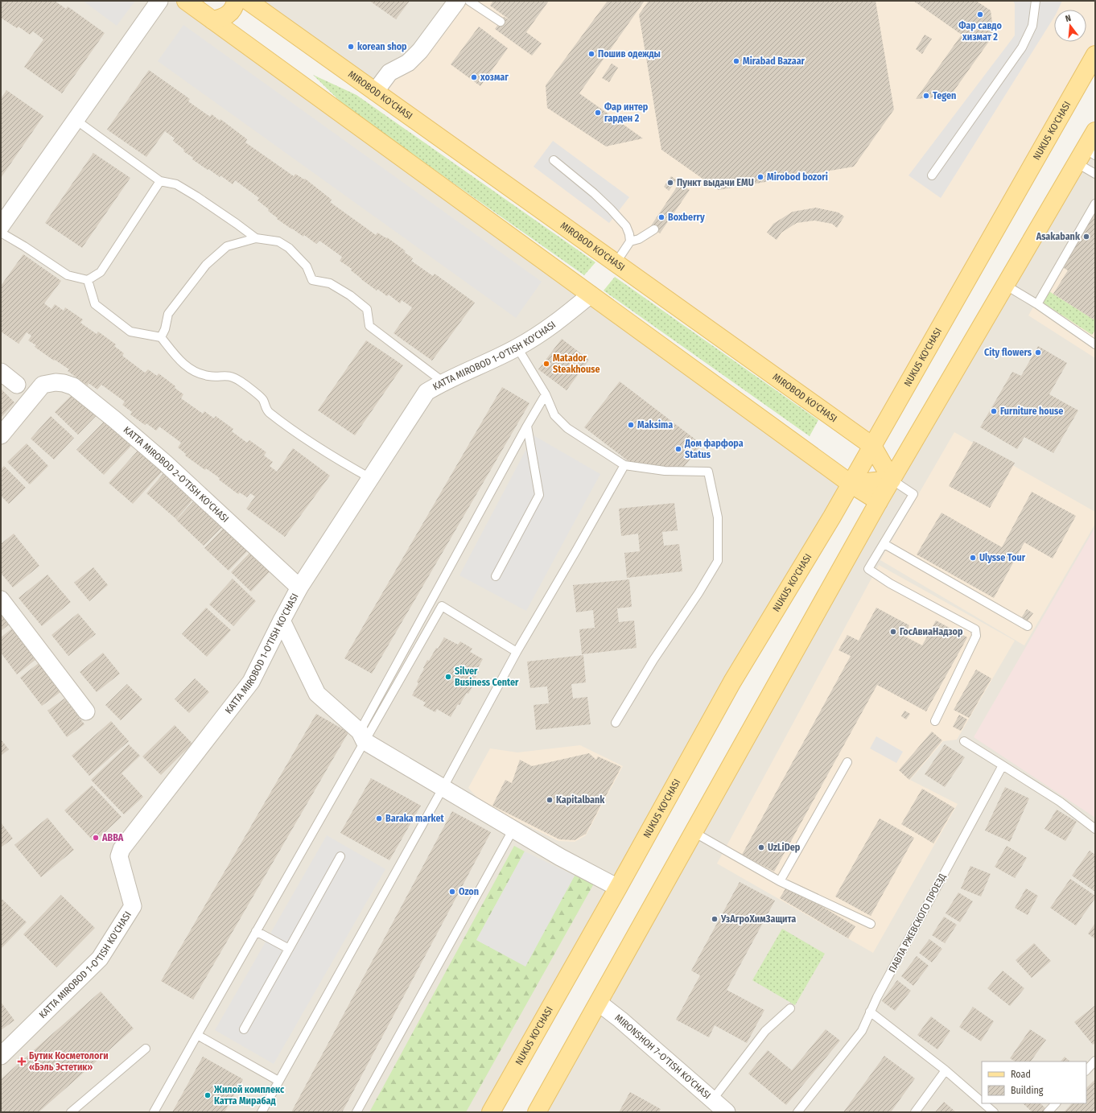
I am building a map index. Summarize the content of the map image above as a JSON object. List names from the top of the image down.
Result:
{
  "streets": {
    "main road": ["MIROBOD KO'CHASI", "NUKUS KO'CHASI"],
    "street": ["KATTA MIROBOD 1-O'TISH KO'CHASI", "KATTA MIROBOD 2-O'TISH KO'CHASI", "MIRONSHOH 7-O'TISH KO'CHASI"],
    "lane": ["ПАВЛА РЖЕВСКОГО ПРОЕЗД"]
  },
  "crossings": [
    ["MIROBOD KO'CHASI", "NUKUS KO'CHASI"],
    ["KATTA MIROBOD 1-O'TISH KO'CHASI", "KATTA MIROBOD 2-O'TISH KO'CHASI"]
  ],
  "places": {
    "other": [
      "Фар савдо хизмат 2",
      "korean shop",
      "Пошив одежды",
      "Mirabad Bazaar",
      "хозмаг",
      "Tegen",
      "Фар интер гарден 2",
      "Mirobod bozori",
      "Пункт выдачи EMU",
      "Boxberry",
      "Asakabank",
      "City flowers",
      "Matador Steakhouse",
      "Furniture house",
      "Maksima",
      "Дом фарфора Status",
      "Ulysse Tour",
      "ГосАвиаНадзор",
      "Silver Business Center",
      "Kapitalbank",
      "Baraka market",
      "ABBA",
      "UzLiDep",
      "Ozon",
      "УзАгроХимЗащита",
      "Жилой комплекс Катта Мирабад"
    ],
    "health": ["Бутик Косметологи «Бэль Эстетик»"]
  },
  "legend": ["Road", "Building"],
  "north": "top"
}
